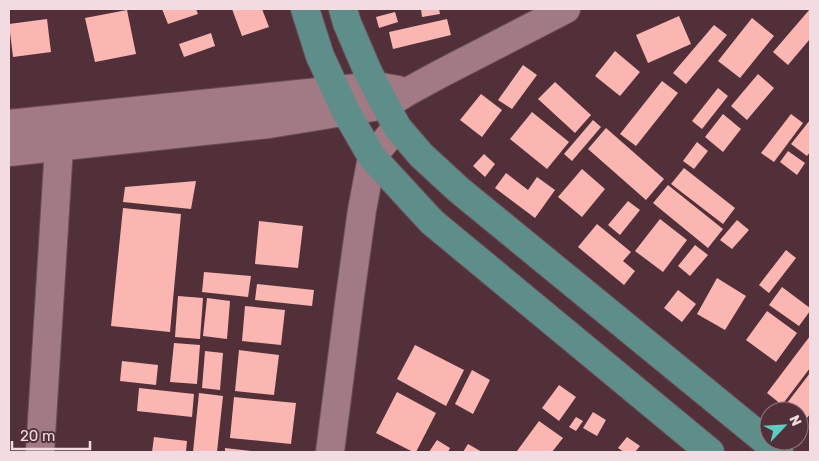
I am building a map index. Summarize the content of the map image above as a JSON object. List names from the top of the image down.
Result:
{
  "scale_bar": "20 m",
  "north": "top right"
}
